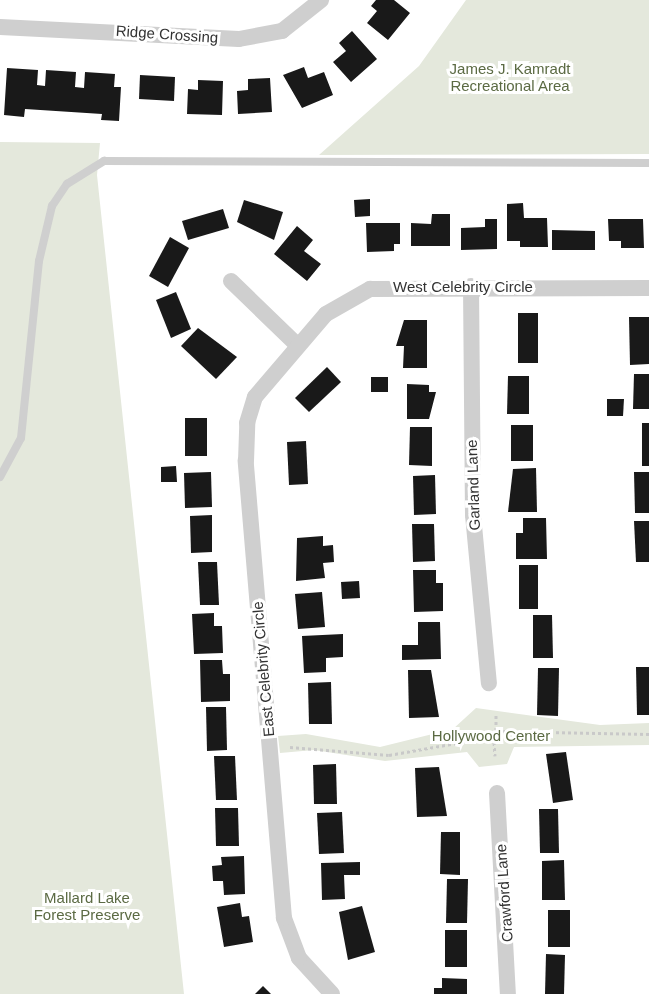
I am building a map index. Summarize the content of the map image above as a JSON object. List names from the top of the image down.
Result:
{
  "streets": {
    "street": [
      "Ridge Crossing",
      "West Celebrity Circle",
      "Garland Lane",
      "East Celebrity Circle",
      "Crawford Lane"
    ]
  },
  "crossings": [
    ["West Celebrity Circle", "Garland Lane"],
    ["West Celebrity Circle", "East Celebrity Circle"]
  ],
  "parks": ["James J. Kamradt Recreational Area", "Hollywood Center", "Mallard Lake Forest Preserve"]
}
